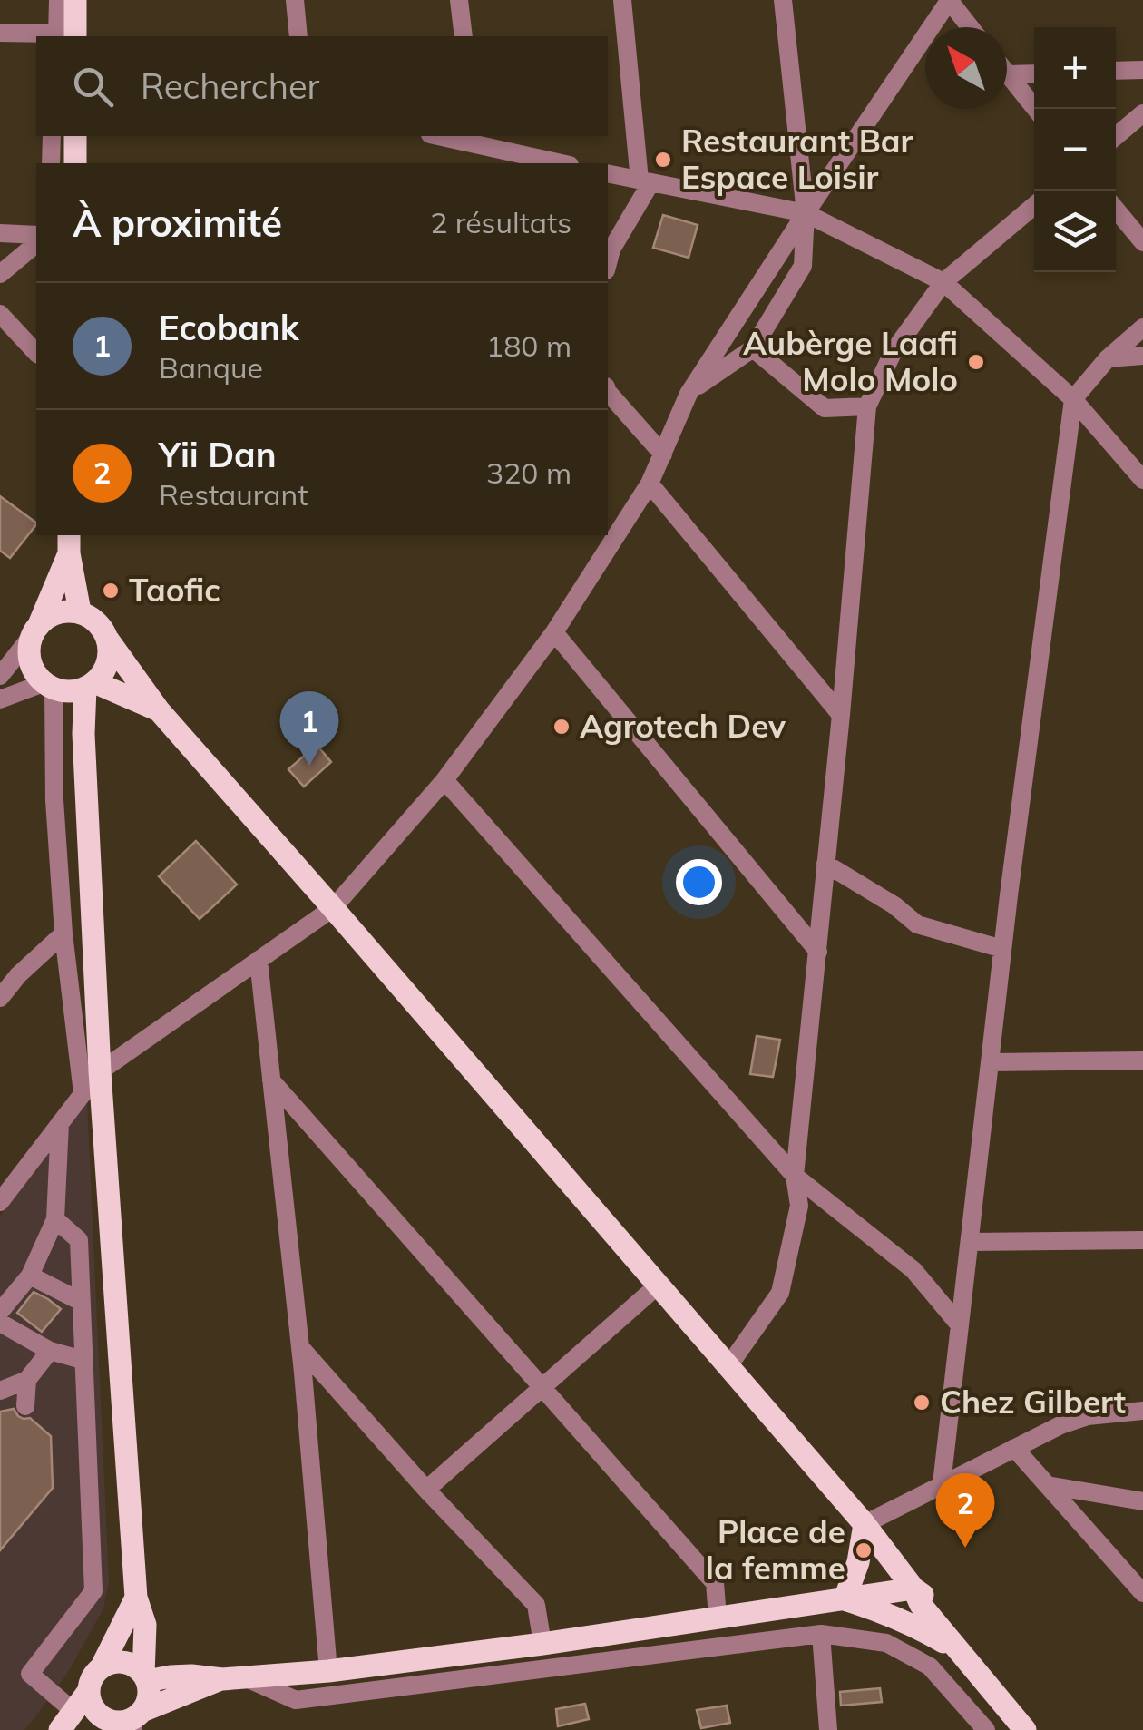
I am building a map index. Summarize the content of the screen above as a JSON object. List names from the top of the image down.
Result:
{
  "places": [
    "Restaurant Bar Espace Loisir",
    "Aubèrge Laafi Molo Molo",
    "Taofic",
    "Agrotech Dev",
    "Chez Gilbert",
    "Place de la femme"
  ],
  "north": "top left",
  "page": {
    "map_buttons": ["+", "−"],
    "search": "Rechercher",
    "heading": ["À proximité", "2 résultats"],
    "list": [
      {
        "mark": "1",
        "name": "Ecobank",
        "note": "Banque",
        "value": "180 m"
      },
      {
        "mark": "2",
        "name": "Yii Dan",
        "note": "Restaurant",
        "value": "320 m"
      }
    ],
    "pins": ["1", "2"]
  }
}
